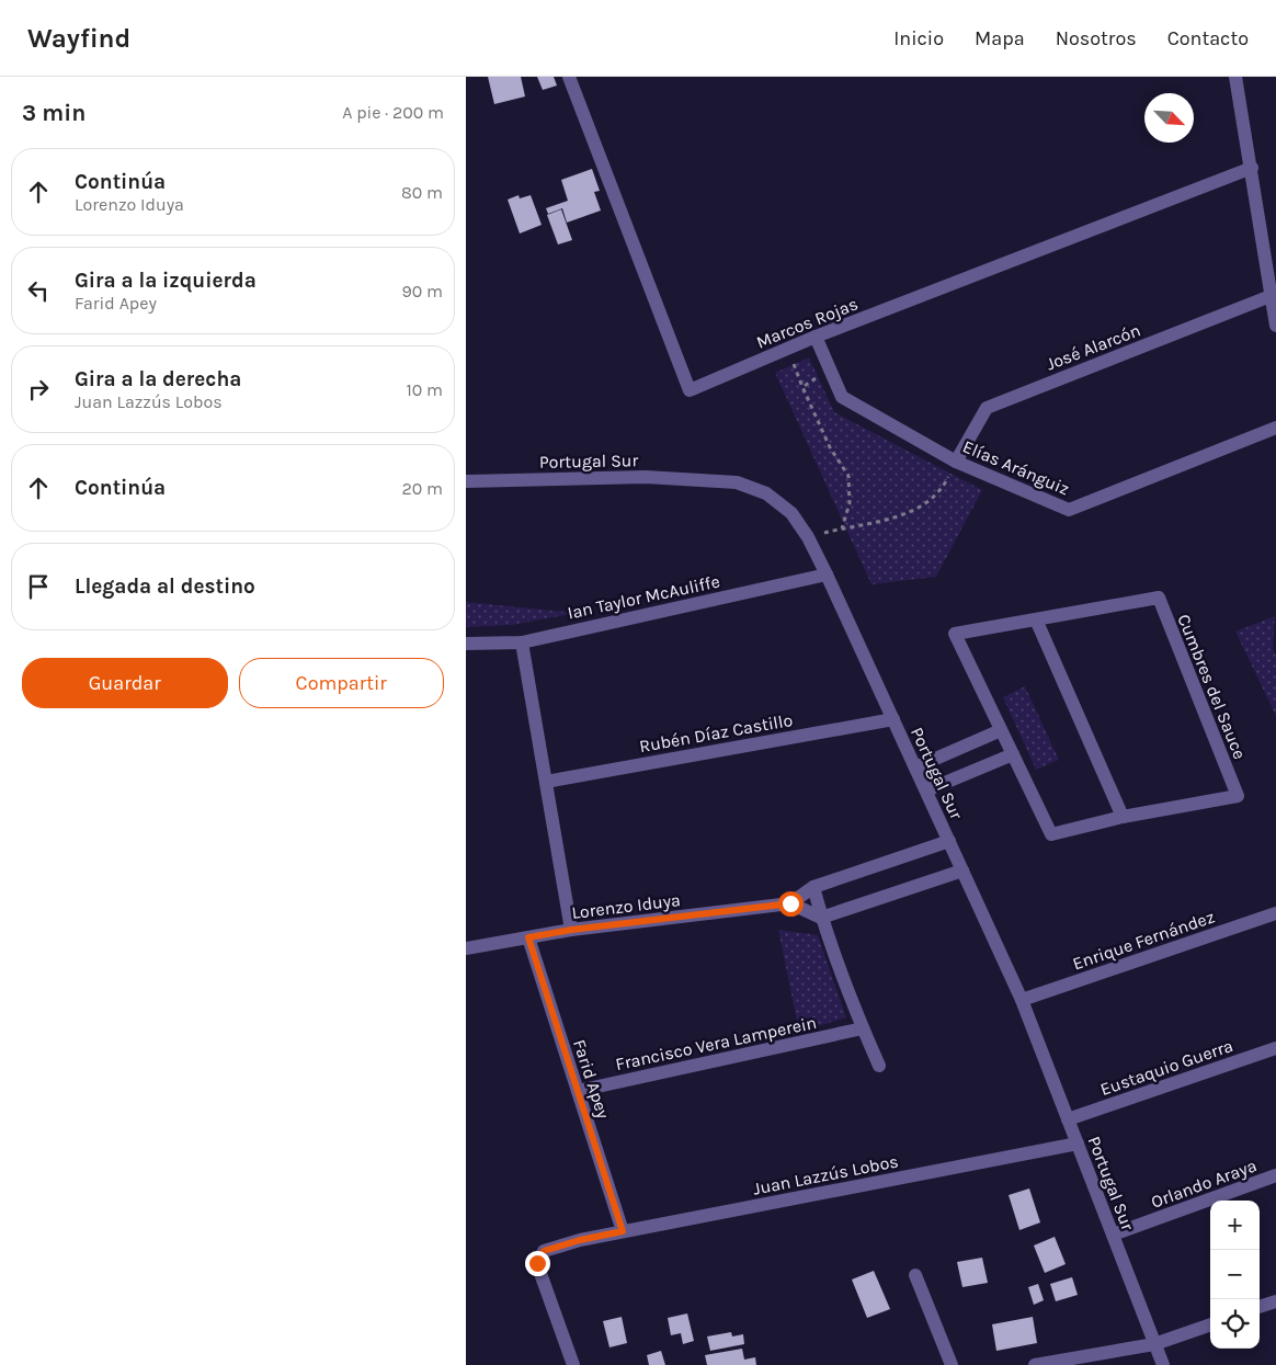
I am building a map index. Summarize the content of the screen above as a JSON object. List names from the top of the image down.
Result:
{
  "streets": {
    "street": [
      "Marcos Rojas",
      "José Alarcón",
      "Portugal Sur",
      "Elías Aránguiz",
      "Ian Taylor McAuliffe",
      "Cumbres del Sauce",
      "Rubén Díaz Castillo",
      "Lorenzo Iduya",
      "Enrique Fernández",
      "Francisco Vera Lamperein",
      "Eustaquio Guerra",
      "Farid Apey",
      "Juan Lazzús Lobos",
      "Orlando Araya"
    ]
  },
  "crossings": [
    ["Marcos Rojas", "Elías Aránguiz"],
    ["José Alarcón", "Elías Aránguiz"],
    ["Portugal Sur", "Ian Taylor McAuliffe"],
    ["Portugal Sur", "Rubén Díaz Castillo"],
    ["Portugal Sur", "Lorenzo Iduya"],
    ["Portugal Sur", "Enrique Fernández"],
    ["Portugal Sur", "Eustaquio Guerra"],
    ["Portugal Sur", "Juan Lazzús Lobos"],
    ["Portugal Sur", "Orlando Araya"],
    ["Lorenzo Iduya", "Farid Apey"],
    ["Francisco Vera Lamperein", "Farid Apey"],
    ["Farid Apey", "Juan Lazzús Lobos"]
  ],
  "north": "bottom right",
  "page": {
    "header": "Wayfind",
    "nav": [
      "Inicio",
      "Mapa",
      "Nosotros",
      "Contacto"
    ],
    "heading": ["3 min", "A pie · 200 m"],
    "list": [
      ["Continúa", "Lorenzo Iduya", "80 m"],
      ["Gira a la izquierda", "Farid Apey", "90 m"],
      ["Gira a la derecha", "Juan Lazzús Lobos", "10 m"],
      ["Continúa", "20 m"],
      "Llegada al destino"
    ],
    "buttons": ["Guardar", "Compartir"],
    "map_buttons": ["+", "−"]
  }
}
